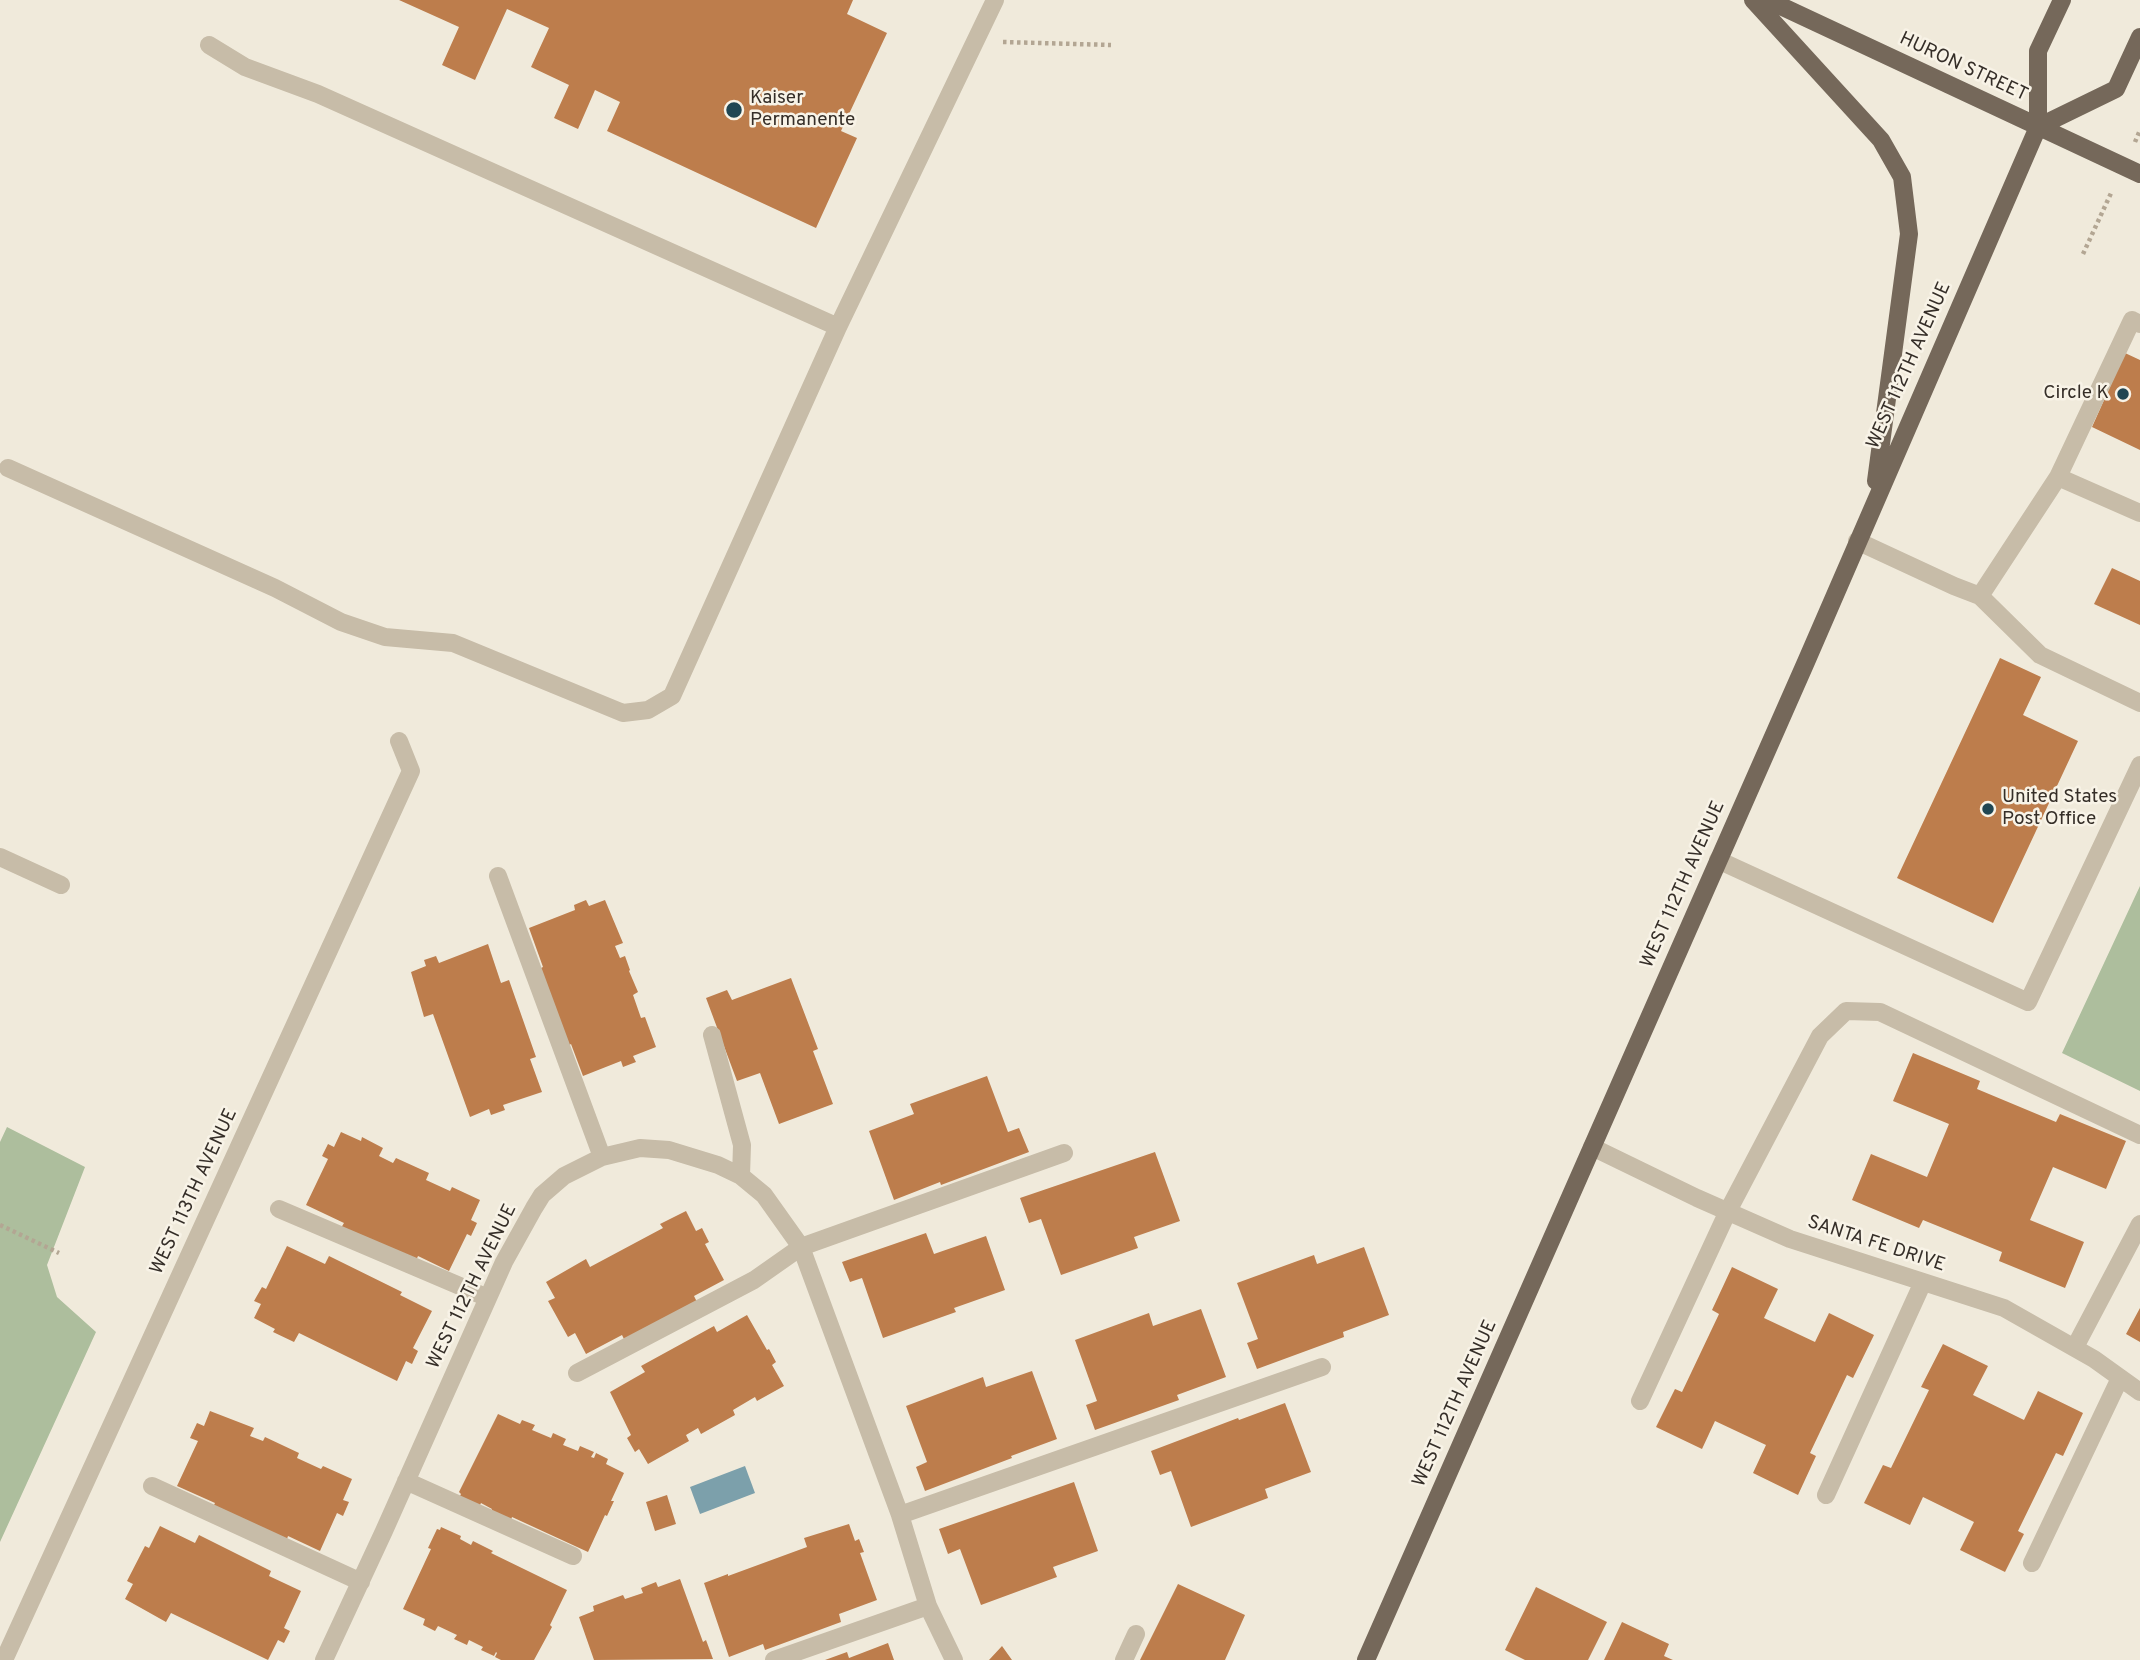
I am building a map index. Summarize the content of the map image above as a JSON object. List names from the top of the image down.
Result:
{
  "streets": {
    "main road": ["HURON STREET", "WEST 112TH AVENUE"],
    "street": ["WEST 113TH AVENUE", "SANTA FE DRIVE"]
  },
  "crossings": [
    ["HURON STREET", "WEST 112TH AVENUE"],
    ["WEST 112TH AVENUE", "SANTA FE DRIVE"]
  ],
  "places": ["Kaiser Permanente", "Circle K", "United States Post Office"]
}
